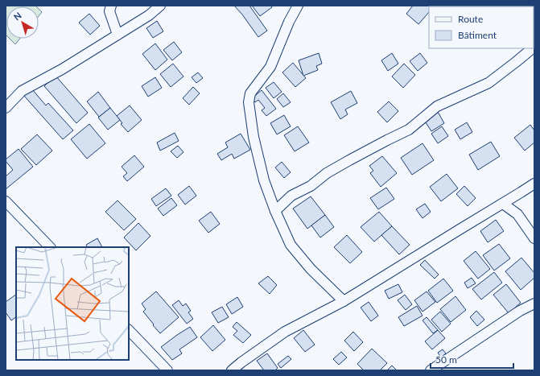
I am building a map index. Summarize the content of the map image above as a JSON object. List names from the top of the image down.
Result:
{
  "legend": ["Route", "Bâtiment"],
  "scale_bar": "50 m",
  "north": "top left"
}
